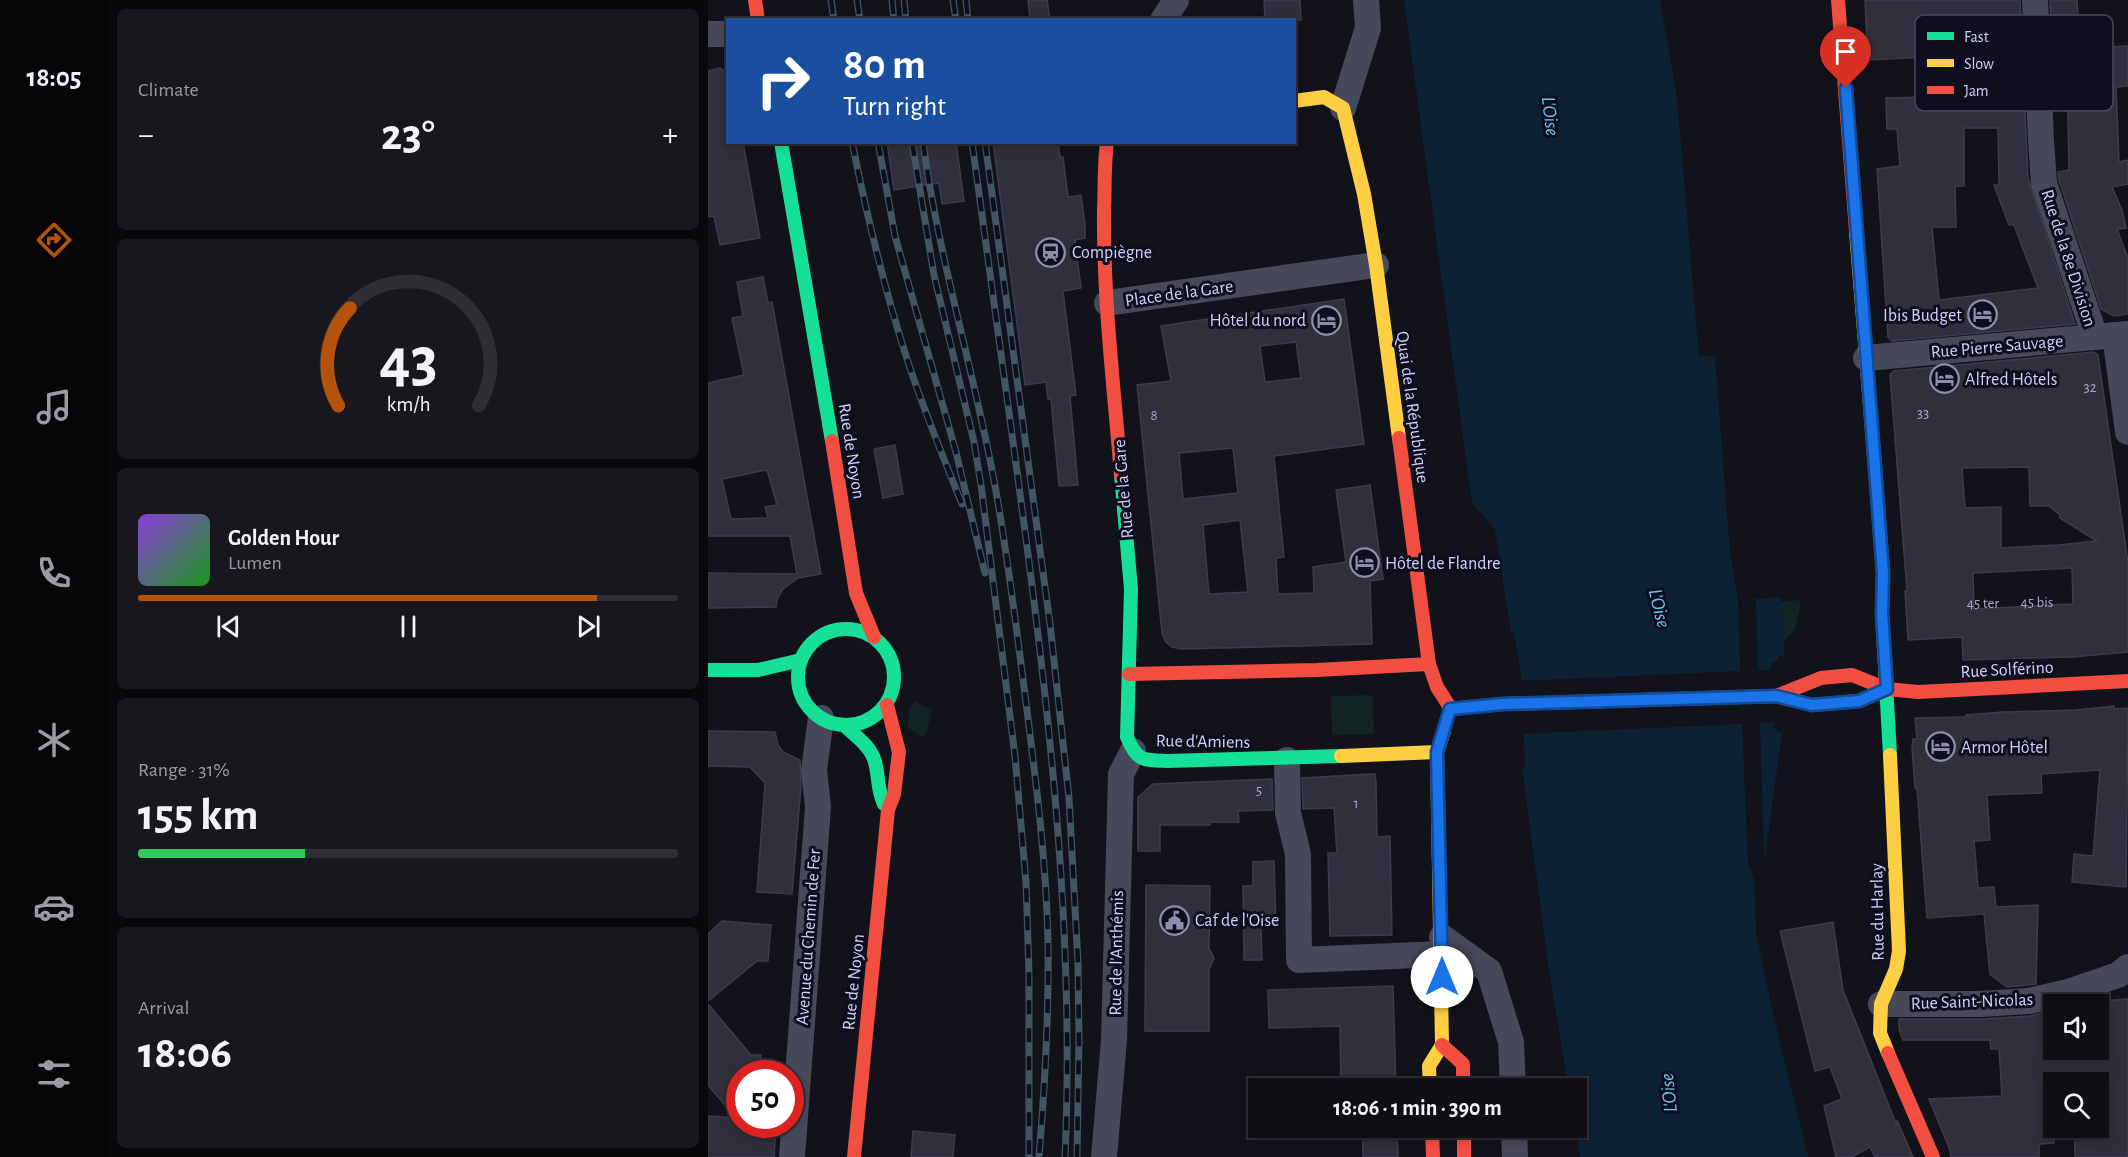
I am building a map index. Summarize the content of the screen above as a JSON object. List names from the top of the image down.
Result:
{
  "streets": {
    "main road": [
      "Place de la Gare",
      "Quai de la République",
      "Rue de Noyon",
      "Rue de la Gare",
      "Rue Solférino",
      "Rue d'Amiens",
      "Rue du Harlay"
    ],
    "street": [
      "Rue de la 8e Division",
      "Rue Pierre Sauvage",
      "Avenue du Chemin de Fer",
      "Rue de l'Anthémis",
      "Rue Saint-Nicolas"
    ]
  },
  "crossings": [
    ["Rue de la 8e Division", "Rue Pierre Sauvage"],
    ["Place de la Gare", "Quai de la République"],
    ["Place de la Gare", "Rue de la Gare"],
    ["Rue Pierre Sauvage", "Rue du Harlay"],
    ["Rue de Noyon", "Avenue du Chemin de Fer"],
    ["Rue de la Gare", "Rue d'Amiens"],
    ["Rue Solférino", "Rue du Harlay"],
    ["Rue d'Amiens", "Rue de l'Anthémis"],
    ["Rue du Harlay", "Rue Saint-Nicolas"]
  ],
  "water": ["L'Oise"],
  "places": {
    "station": ["Compiègne"],
    "hotel": [
      "Ibis Budget",
      "Hôtel du nord",
      "Alfred Hôtels",
      "Hôtel de Flandre",
      "Armor Hôtel"
    ],
    "public building": ["Caf de l'Oise"]
  },
  "house_numbers": [
    "32",
    "33",
    "8",
    "45 bis",
    "45 ter",
    "5",
    "1"
  ],
  "legend": ["Fast", "Slow", "Jam"],
  "page": {
    "tabs": "18:05",
    "tile": [
      "Climate",
      ["Range · 31%", "155 km"],
      ["Arrival", "18:06"]
    ],
    "turn": ["80 m", "Turn right"],
    "heat": ["−", "23°", "+"],
    "song": ["Golden Hour", "Lumen"],
    "limit": "50",
    "trip": "18:06 · 1 min · 390 m",
    "gauge": ["43", "km/h"]
  }
}
